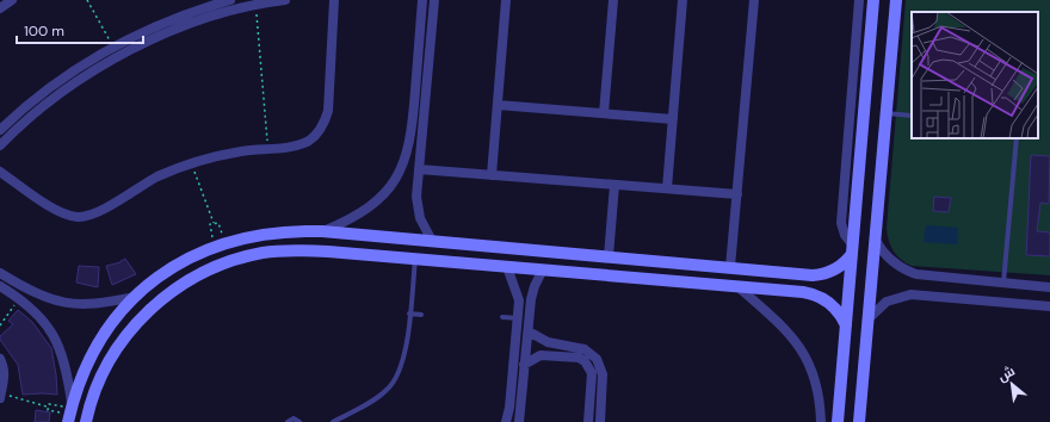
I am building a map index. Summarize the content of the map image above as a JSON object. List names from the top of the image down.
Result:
{
  "scale_bar": "100 m",
  "north": "top left"
}
